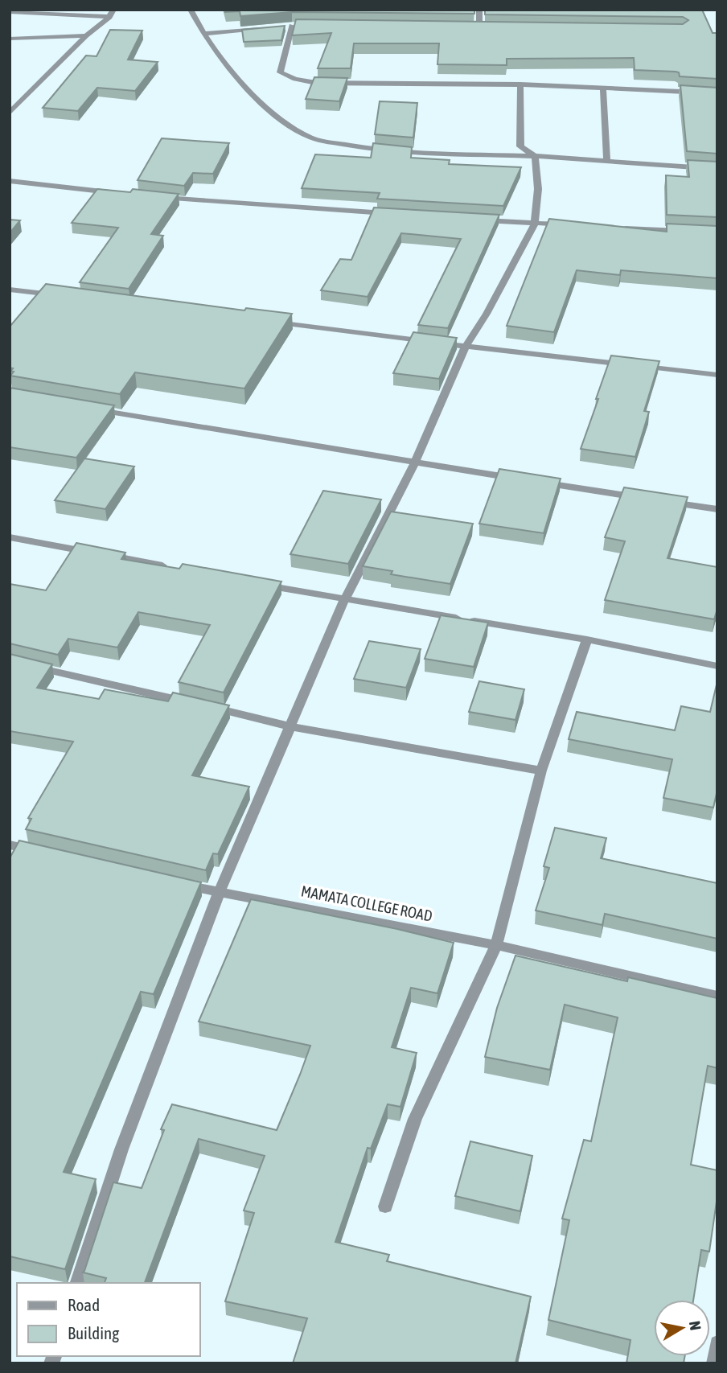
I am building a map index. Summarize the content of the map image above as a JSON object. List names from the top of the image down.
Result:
{
  "streets": {
    "street": ["MAMATA COLLEGE ROAD"]
  },
  "legend": ["Road", "Building"],
  "north": "right"
}
